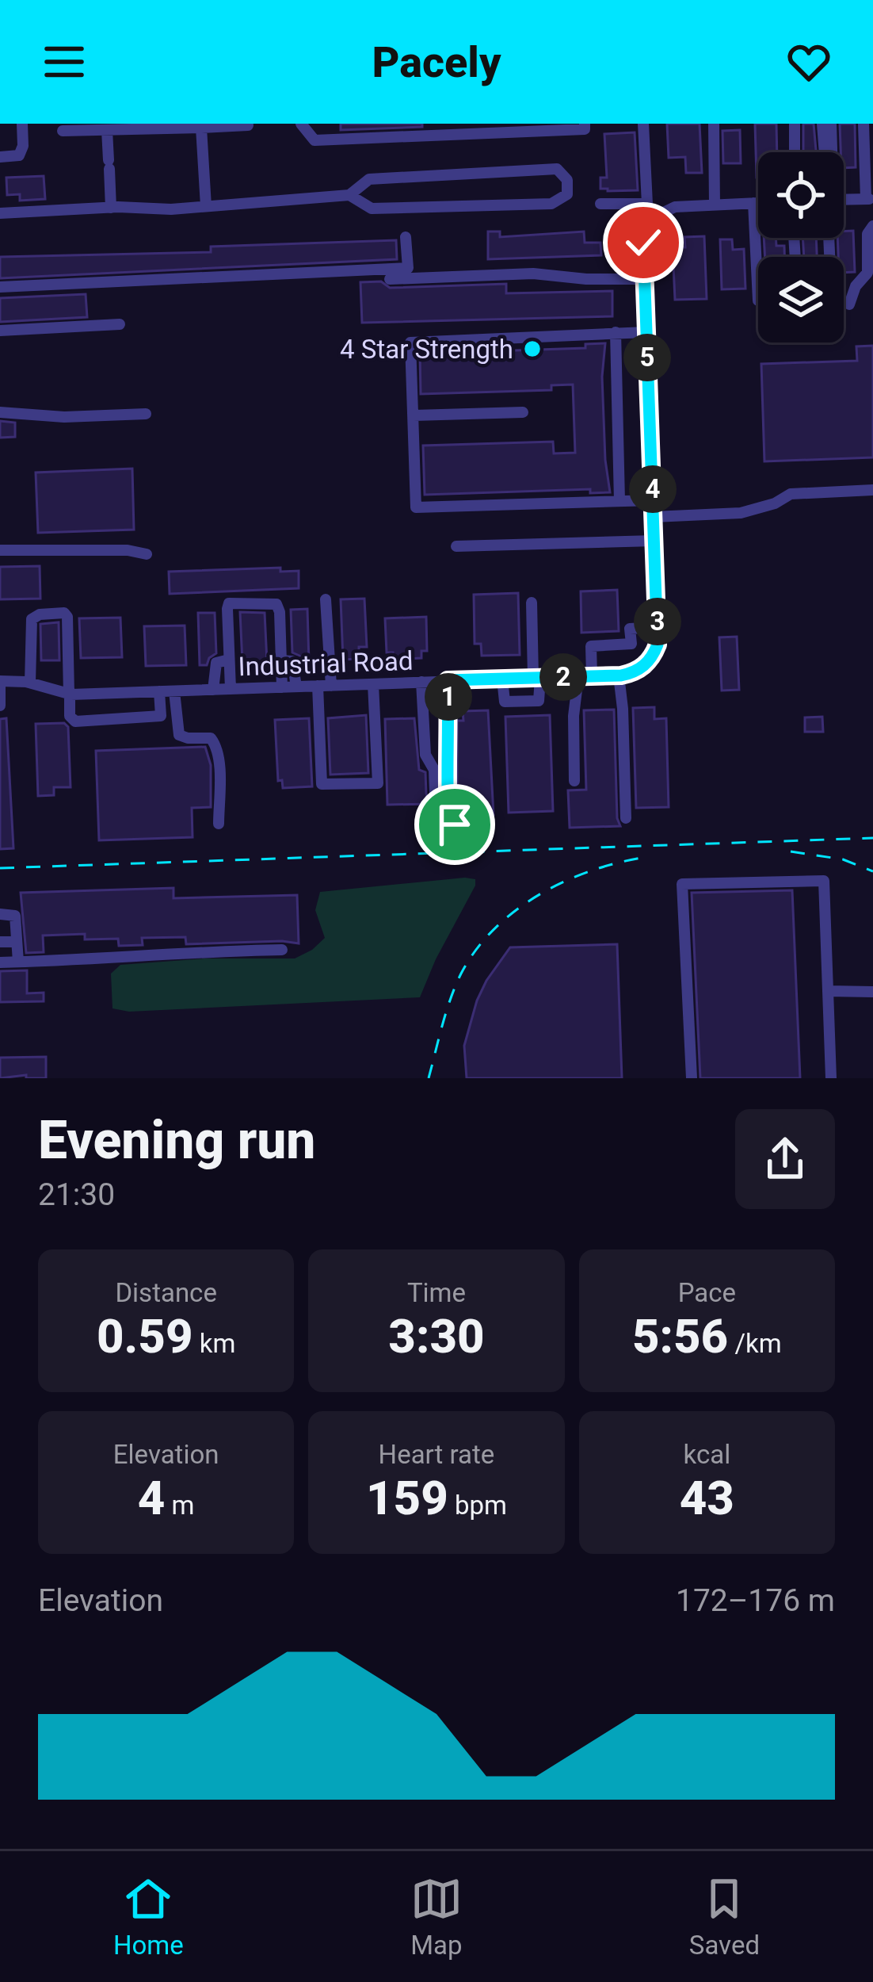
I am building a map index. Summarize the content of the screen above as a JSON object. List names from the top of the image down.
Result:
{
  "streets": {
    "street": ["Industrial Road"]
  },
  "places": ["4 Star Strength"],
  "page": {
    "header": "Pacely",
    "pins": [
      "5",
      "4",
      "3",
      "2",
      "1"
    ],
    "heading": ["Evening run", "21:30"],
    "stats": [
      ["Distance", "0.59 km"],
      ["Time", "3:30"],
      ["Pace", "5:56 /km"],
      ["Elevation", "4 m"],
      ["Heart rate", "159 bpm"],
      ["kcal", "43"]
    ],
    "chart": ["Elevation", "172–176 m"],
    "tabs": ["Home", "Map", "Saved"]
  }
}
